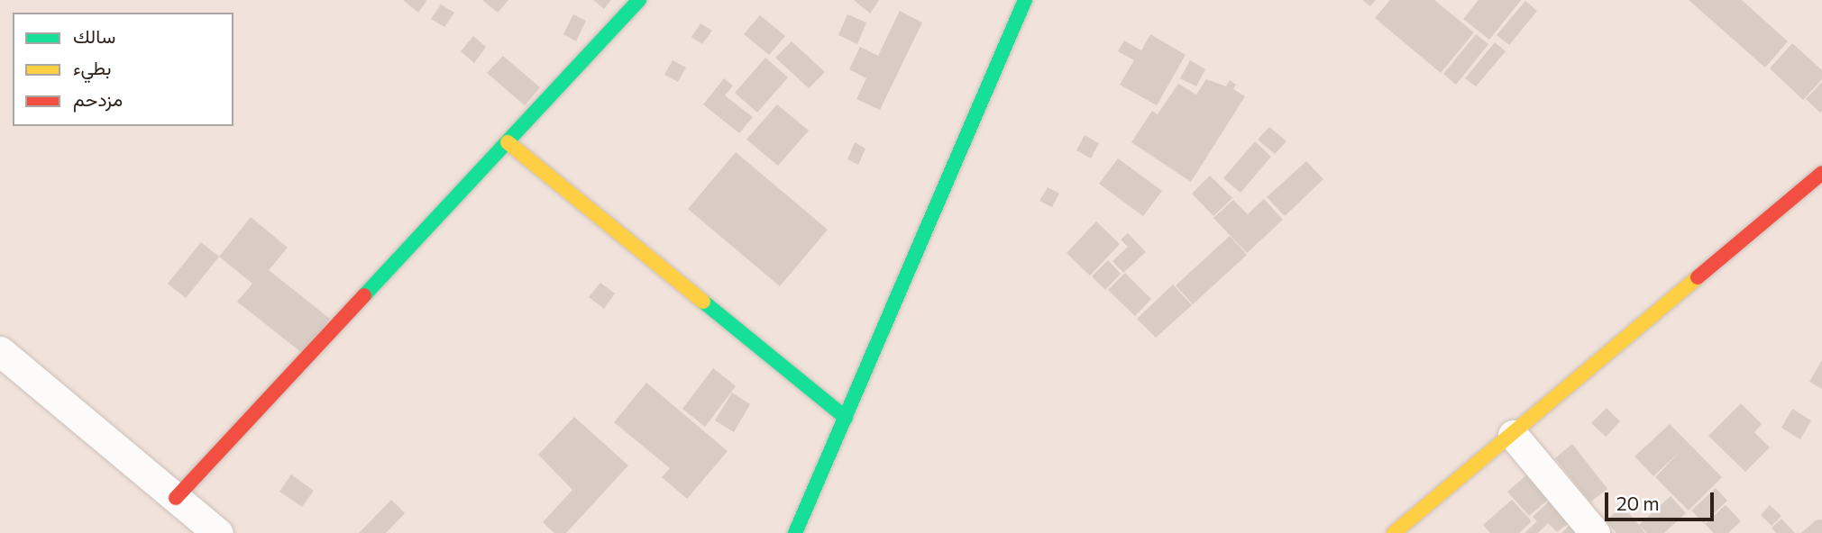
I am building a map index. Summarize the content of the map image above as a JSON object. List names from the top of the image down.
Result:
{
  "legend": ["سالك", "بطيء", "مزدحم"],
  "scale_bar": "20 m"
}
